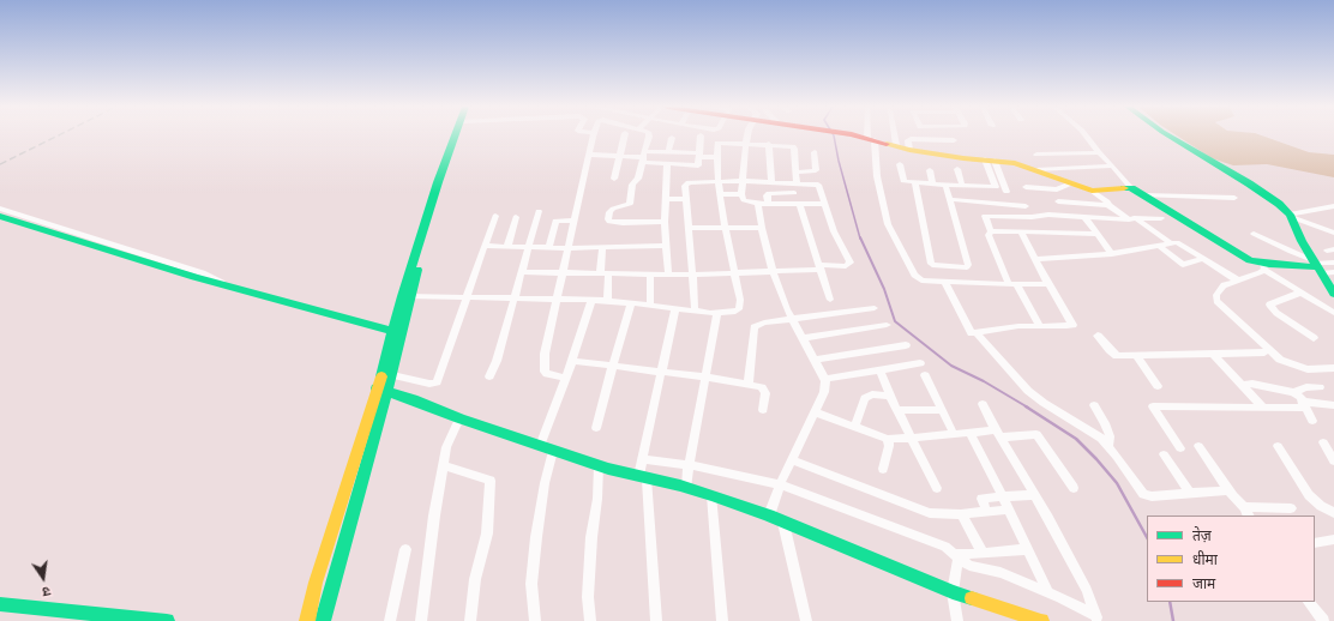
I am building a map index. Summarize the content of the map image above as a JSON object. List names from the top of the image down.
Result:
{
  "legend": ["तेज़", "धीमा", "जाम"],
  "north": "bottom"
}
